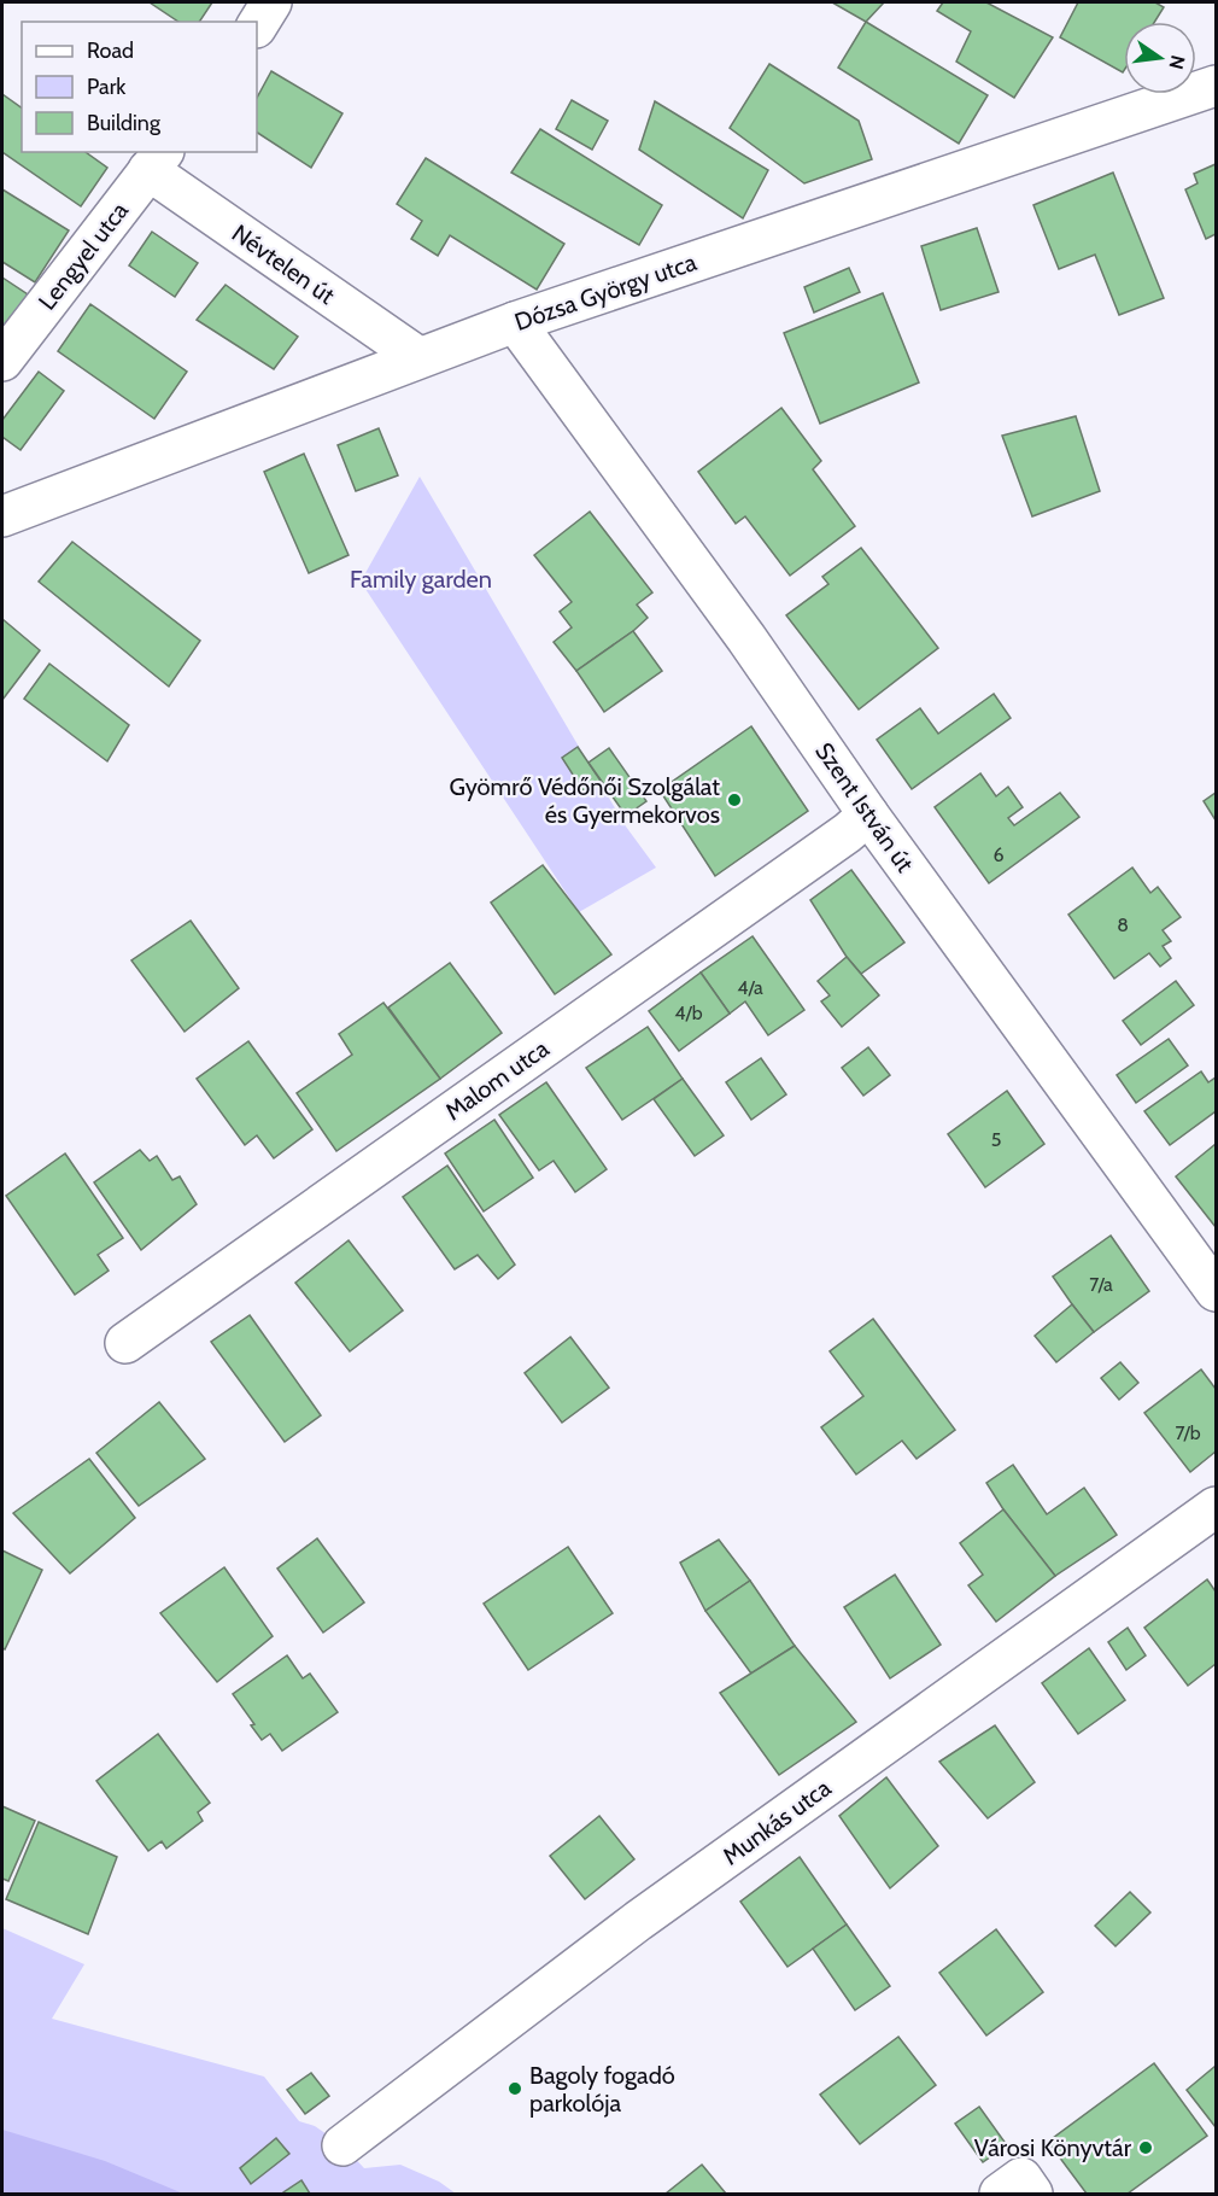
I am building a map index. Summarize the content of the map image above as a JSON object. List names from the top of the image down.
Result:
{
  "streets": {
    "street": [
      "Lengyel utca",
      "Névtelen út",
      "Dózsa György utca",
      "Szent István út",
      "Malom utca",
      "Munkás utca"
    ]
  },
  "crossings": [
    ["Lengyel utca", "Névtelen út"],
    ["Névtelen út", "Dózsa György utca"],
    ["Dózsa György utca", "Szent István út"],
    ["Szent István út", "Malom utca"]
  ],
  "parks": ["Family garden"],
  "places": ["Gyömrő Védőnői Szolgálat és Gyermekorvos", "Bagoly fogadó parkolója", "Városi Könyvtár"],
  "house_numbers": [
    "6",
    "8",
    "4/a",
    "4/b",
    "5",
    "7/a",
    "7/b"
  ],
  "legend": ["Road", "Park", "Building"],
  "north": "right"
}
